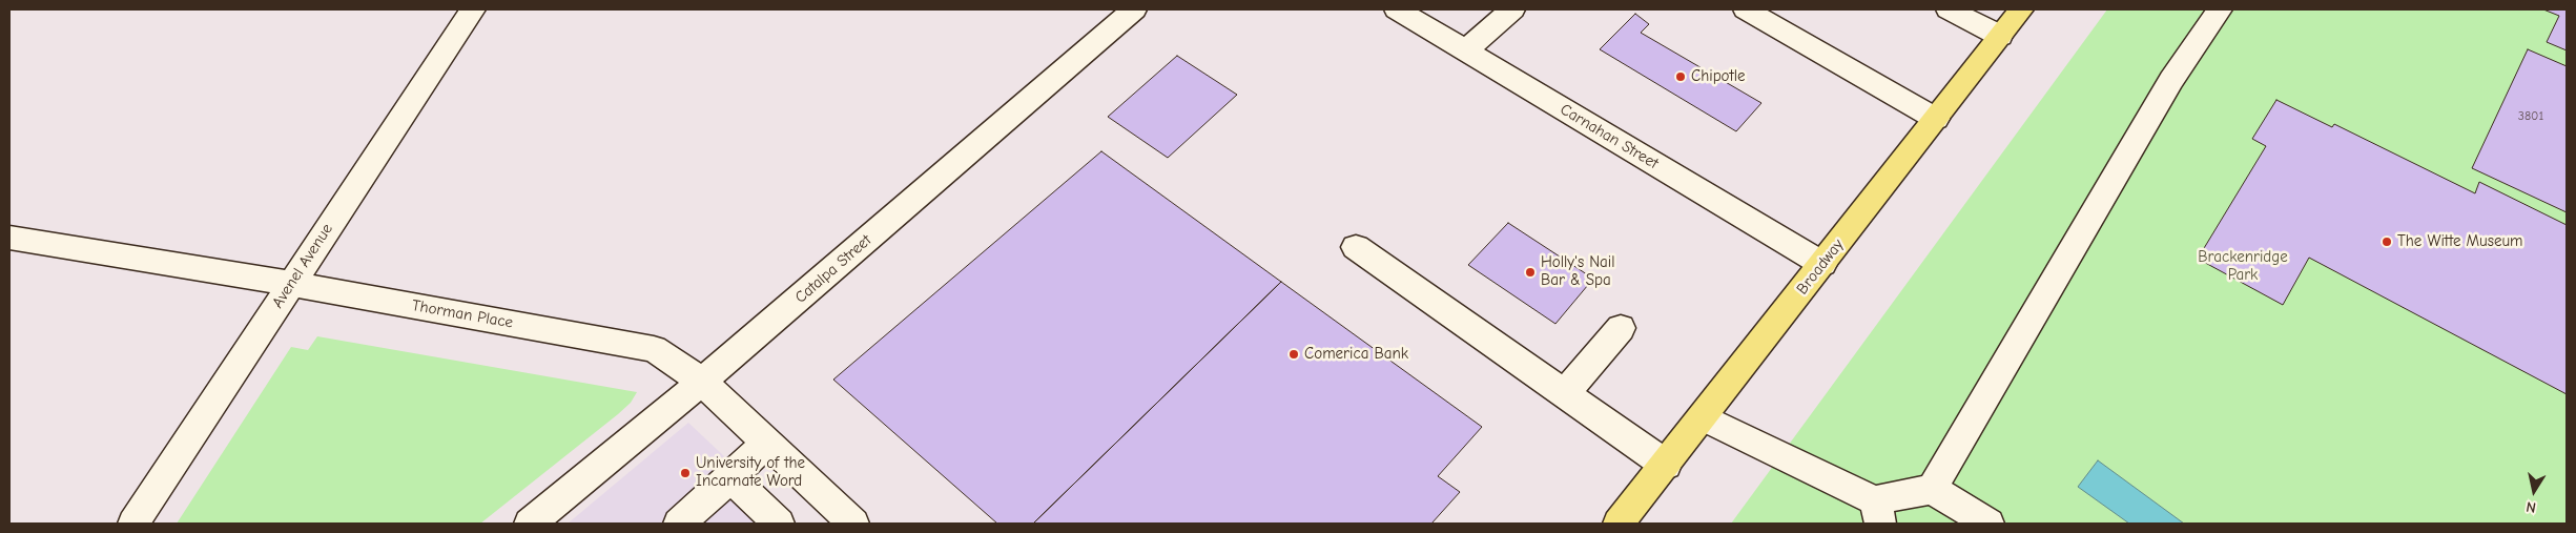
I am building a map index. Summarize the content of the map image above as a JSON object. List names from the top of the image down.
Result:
{
  "streets": {
    "main road": ["Broadway"],
    "street": [
      "Carnahan Street",
      "Avenel Avenue",
      "Catalpa Street",
      "Thorman Place"
    ]
  },
  "crossings": [
    ["Carnahan Street", "Broadway"],
    ["Avenel Avenue", "Thorman Place"],
    ["Catalpa Street", "Thorman Place"]
  ],
  "parks": ["Brackenridge Park"],
  "places": [
    "Chipotle",
    "The Witte Museum",
    "Holly's Nail Bar & Spa",
    "Comerica Bank",
    "University of the Incarnate Word"
  ],
  "house_numbers": ["3801"],
  "north": "bottom"
}
